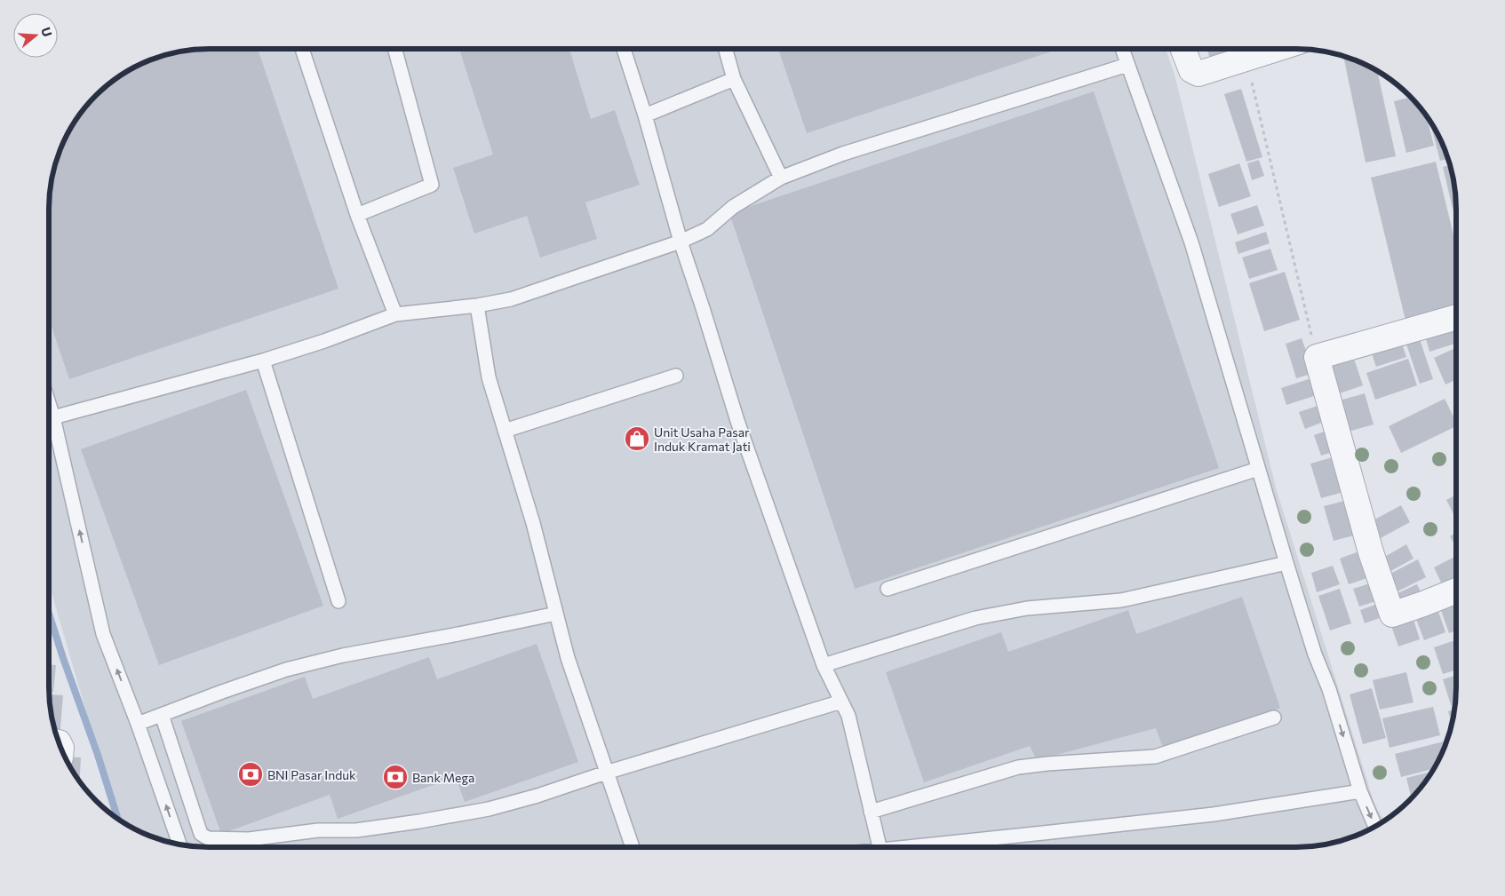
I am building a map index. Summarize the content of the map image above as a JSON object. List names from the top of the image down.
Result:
{
  "places": {
    "shop": ["Unit Usaha Pasar Induk Kramat Jati"],
    "bank": ["BNI Pasar Induk", "Bank Mega"]
  },
  "north": "right"
}
